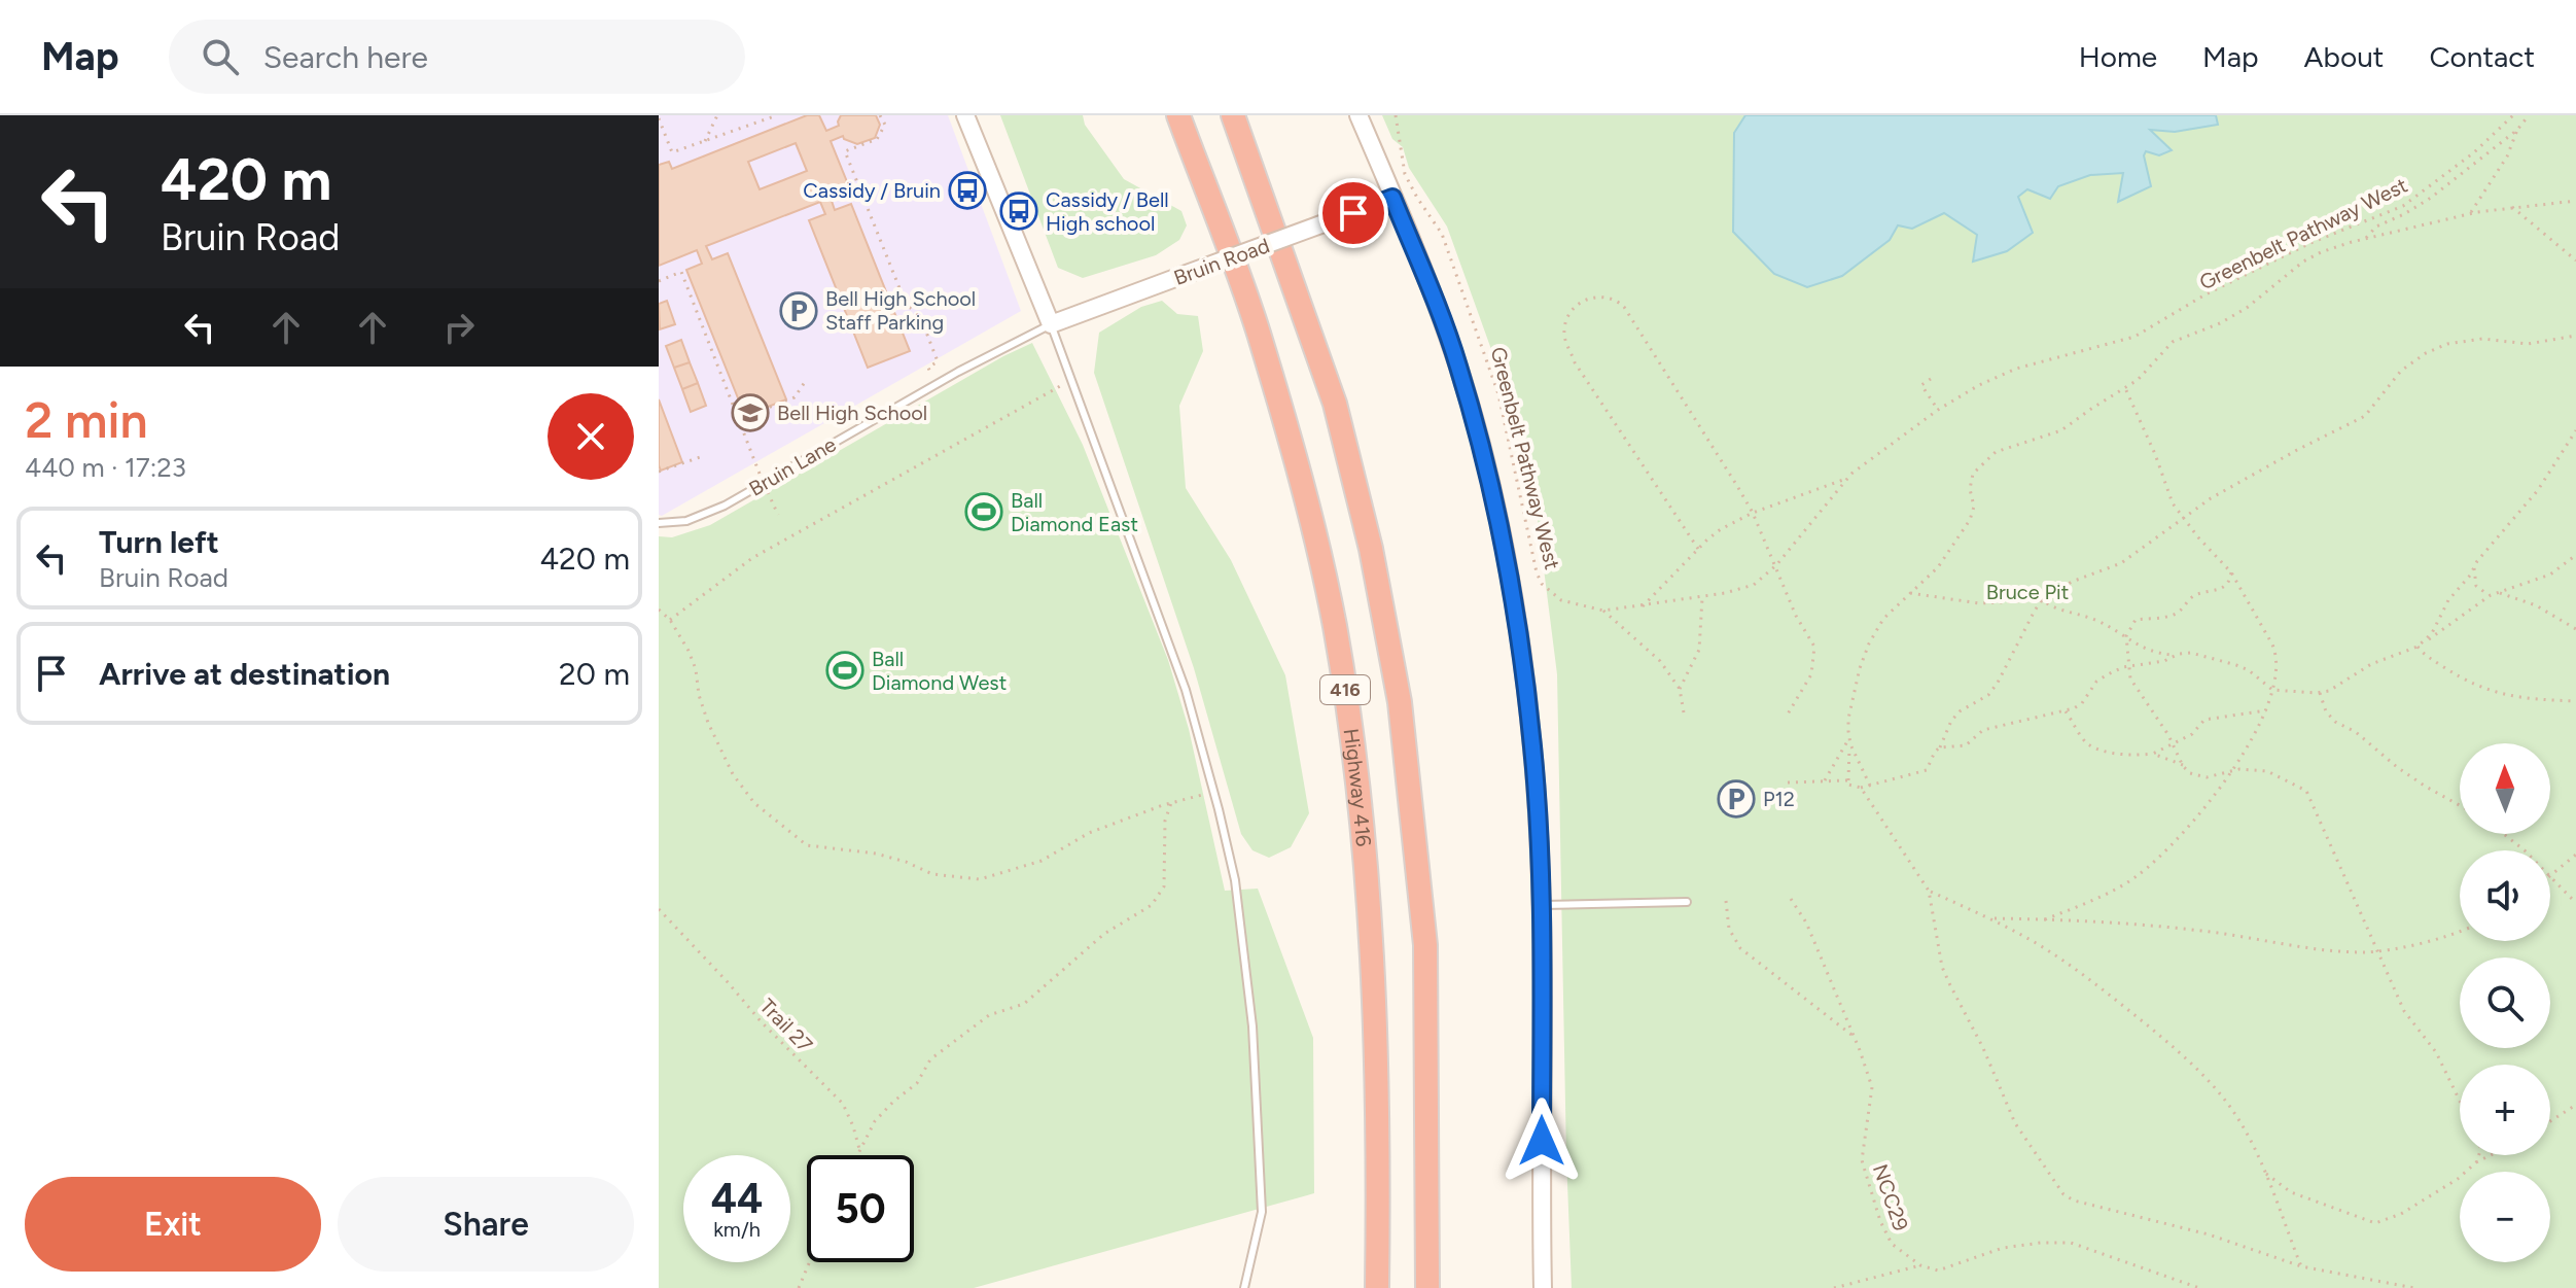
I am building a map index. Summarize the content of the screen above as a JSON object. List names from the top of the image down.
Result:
{
  "streets": {
    "highway": ["416", "Highway 416"],
    "main road": ["Bruin Road"],
    "lane": ["Bruin Lane"],
    "path": ["Greenbelt Pathway West", "Trail 27", "NCC29"]
  },
  "crossings": [
    ["Bruin Road", "Bruin Lane"]
  ],
  "parks": ["Bruce Pit"],
  "places": {
    "bus stop": ["Cassidy / Bruin", "Cassidy / Bell High school"],
    "parking": ["Bell High School Staff Parking", "P12"],
    "school or university": ["Bell High School"],
    "sports": ["Ball Diamond East", "Ball Diamond West"]
  },
  "north": "top",
  "page": {
    "header": "Map",
    "search": "Search here",
    "nav": [
      "Home",
      "Map",
      "About",
      "Contact"
    ],
    "turn": ["420 m", "Bruin Road"],
    "heading": ["2 min", "440 m · 17:23"],
    "list": [
      {
        "name": "Turn left",
        "note": "Bruin Road",
        "value": "420 m"
      },
      {
        "name": "Arrive at destination",
        "value": "20 m"
      }
    ],
    "map_buttons": ["+", "−"],
    "speed": "44 km/h",
    "limit": "50",
    "buttons": ["Exit", "Share"]
  }
}
